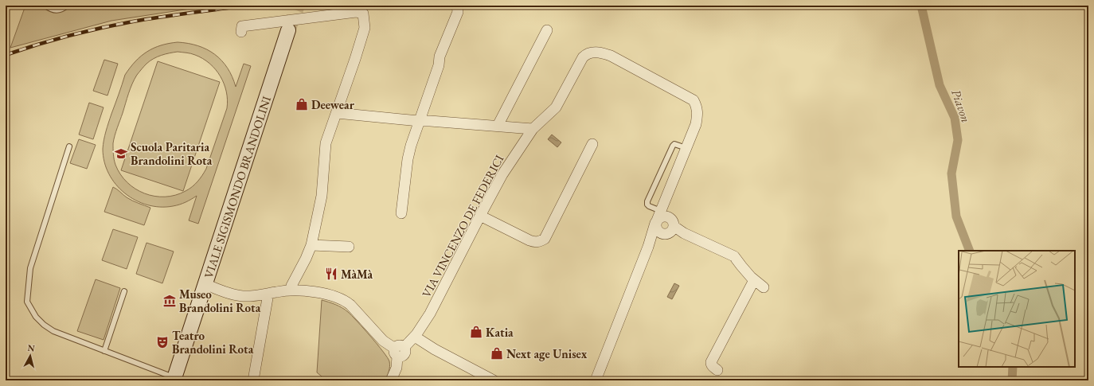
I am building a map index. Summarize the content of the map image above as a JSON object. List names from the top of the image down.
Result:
{
  "streets": {
    "main road": ["VIALE SIGISMONDO BRANDOLINI"],
    "street": ["VIA VINCENZO DE FEDERICI"]
  },
  "water": ["Piavon"],
  "places": {
    "shop": ["Deewear", "Katia", "Next age Unisex"],
    "school or university": ["Scuola Paritaria Brandolini Rota"],
    "restaurant": ["MàMà"],
    "museum": ["Museo Brandolini Rota"],
    "theatre": ["Teatro Brandolini Rota"]
  },
  "north": "top"
}
